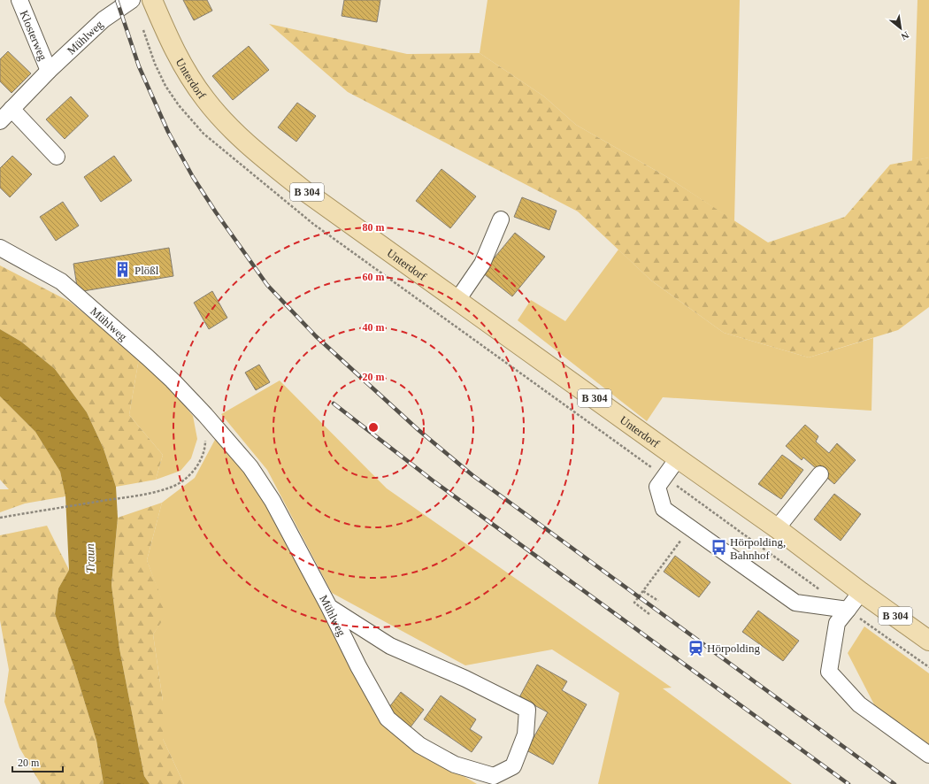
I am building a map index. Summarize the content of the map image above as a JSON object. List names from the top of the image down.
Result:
{
  "streets": {
    "main road": ["Unterdorf", "B 304"],
    "street": ["Klosterweg", "Mühlweg"]
  },
  "crossings": [
    ["Klosterweg", "Mühlweg"]
  ],
  "water": ["Traun"],
  "places": {
    "building": ["Plößl"],
    "bus stop": ["Hörpolding, Bahnhof"],
    "station": ["Hörpolding"]
  },
  "scale_bar": "20 m",
  "north": "bottom right",
  "rings": [
    "80 m",
    "60 m",
    "40 m",
    "20 m"
  ]
}
